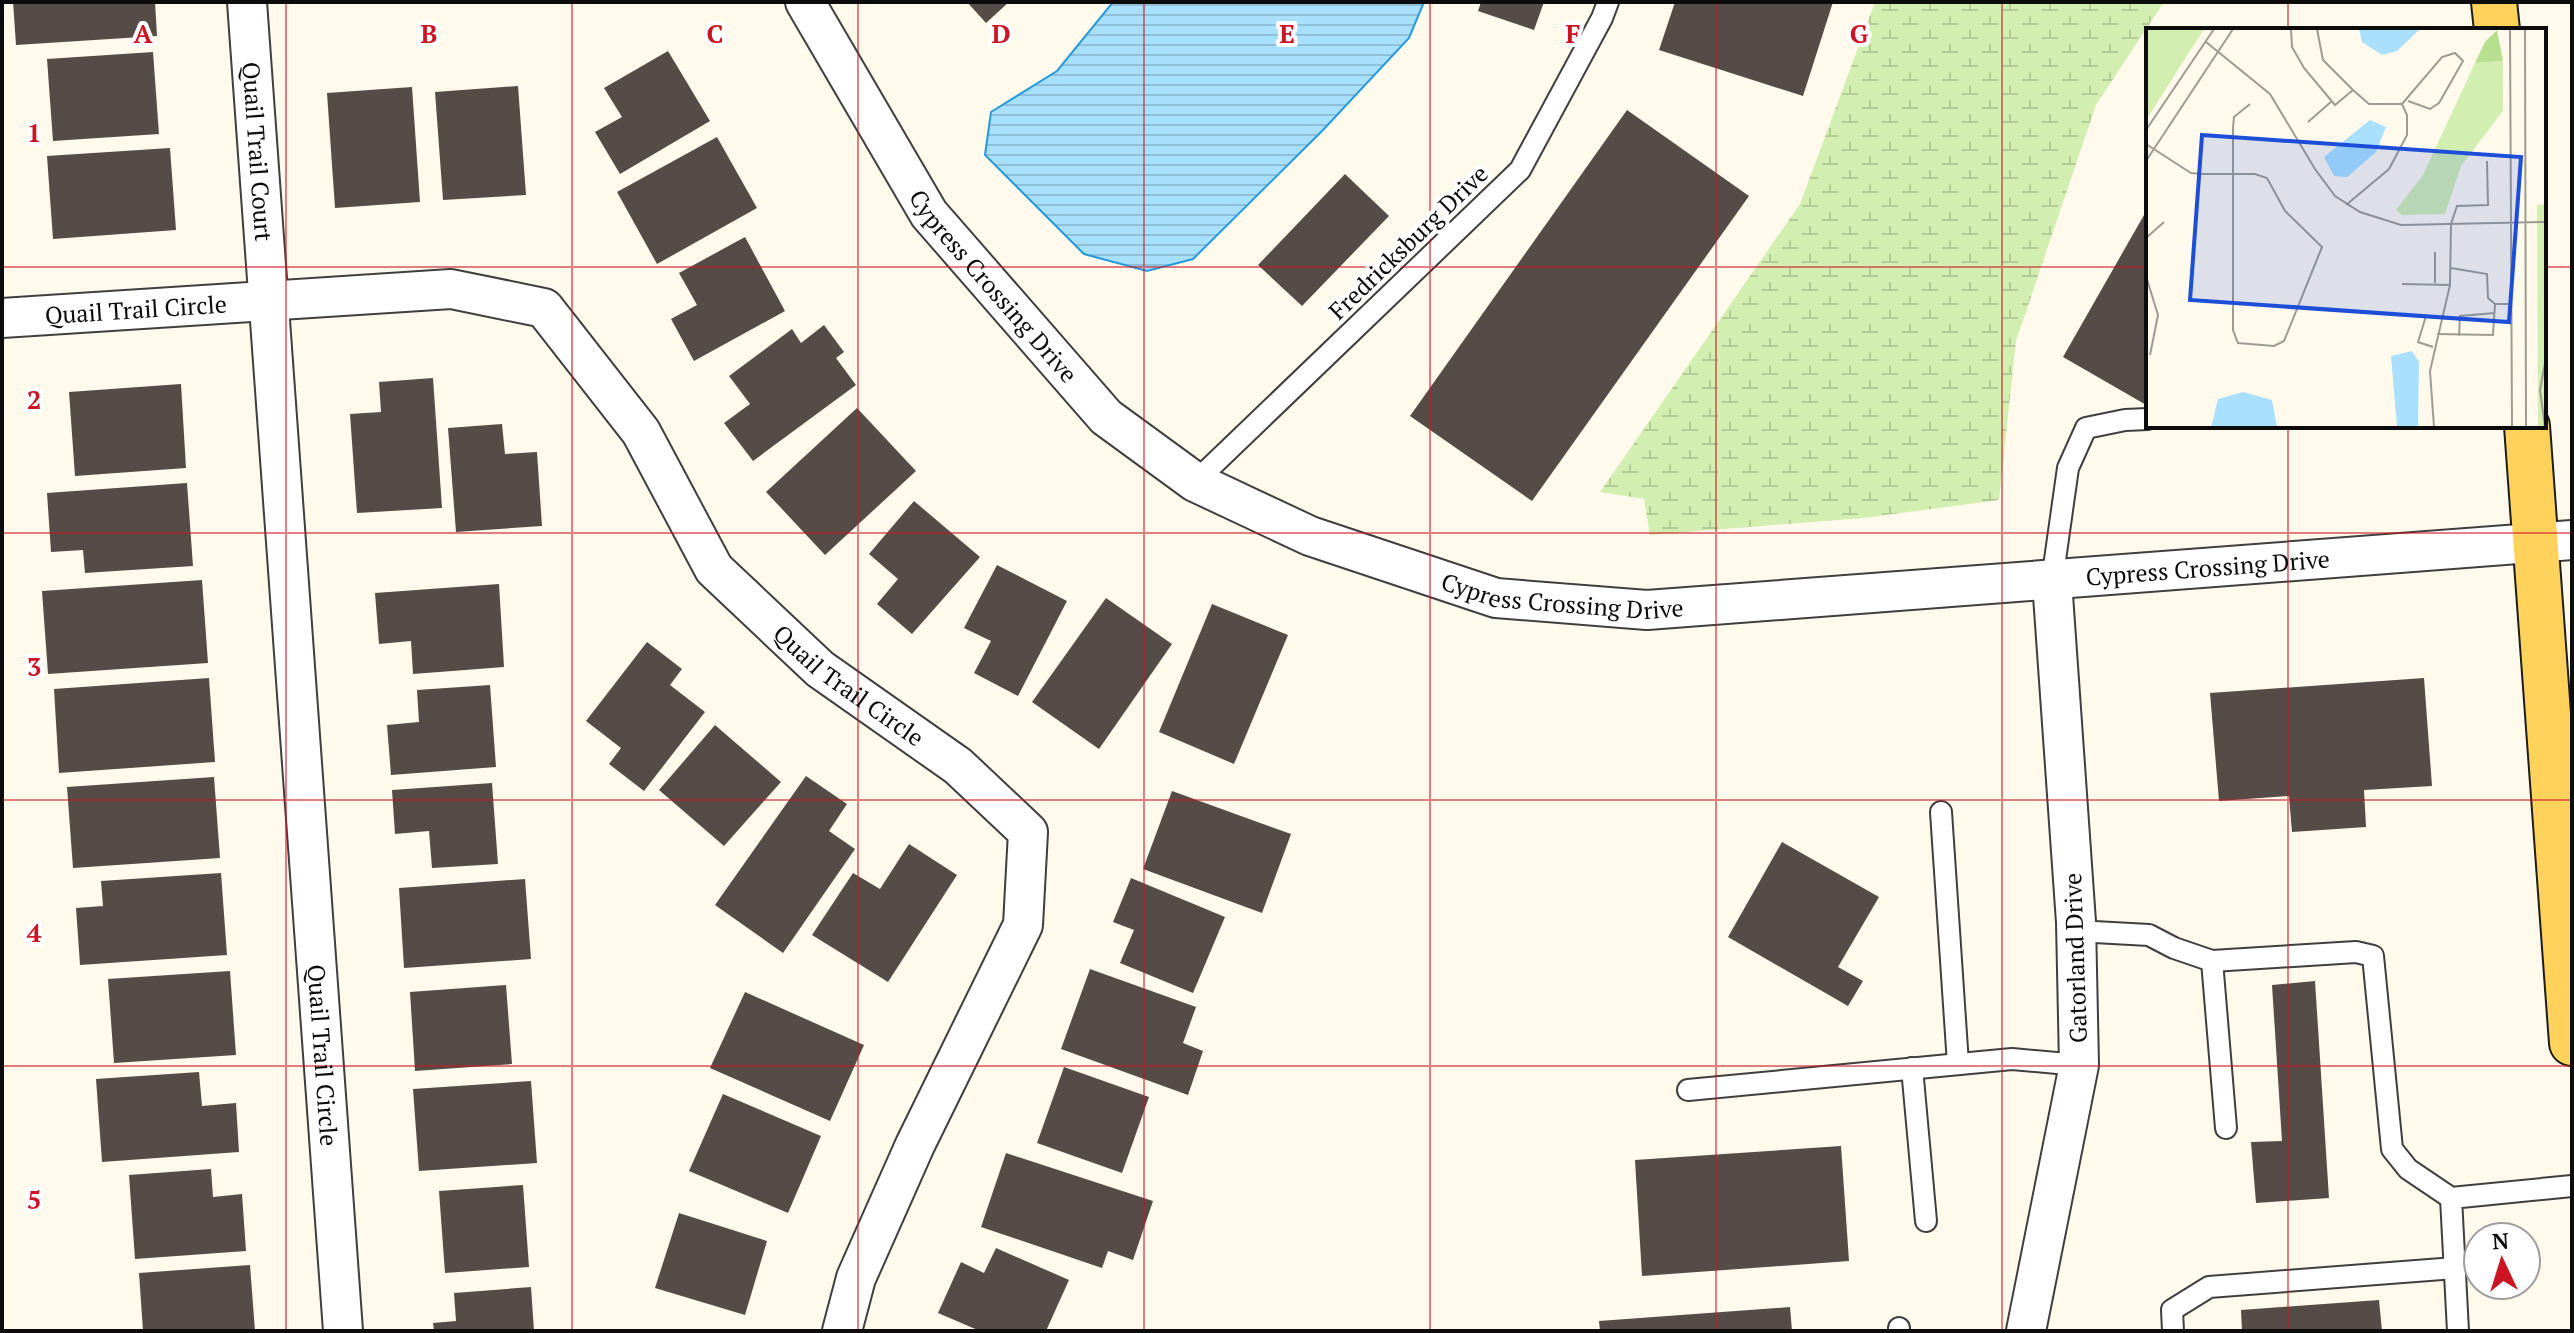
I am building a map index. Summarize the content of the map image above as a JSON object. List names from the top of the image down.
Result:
{
  "streets": {
    "street": [
      "Quail Trail Court",
      "Cypress Crossing Drive",
      "Quail Trail Circle",
      "Gatorland Drive"
    ],
    "lane": ["Fredricksburg Drive"]
  },
  "crossings": [
    ["Quail Trail Court", "Quail Trail Circle"],
    ["Fredricksburg Drive", "Cypress Crossing Drive"],
    ["Cypress Crossing Drive", "Gatorland Drive"]
  ],
  "north": "top",
  "grid": {
    "columns": [
      "A",
      "B",
      "C",
      "D",
      "E",
      "F",
      "G"
    ],
    "rows": [
      "1",
      "2",
      "3",
      "4",
      "5"
    ]
  }
}
